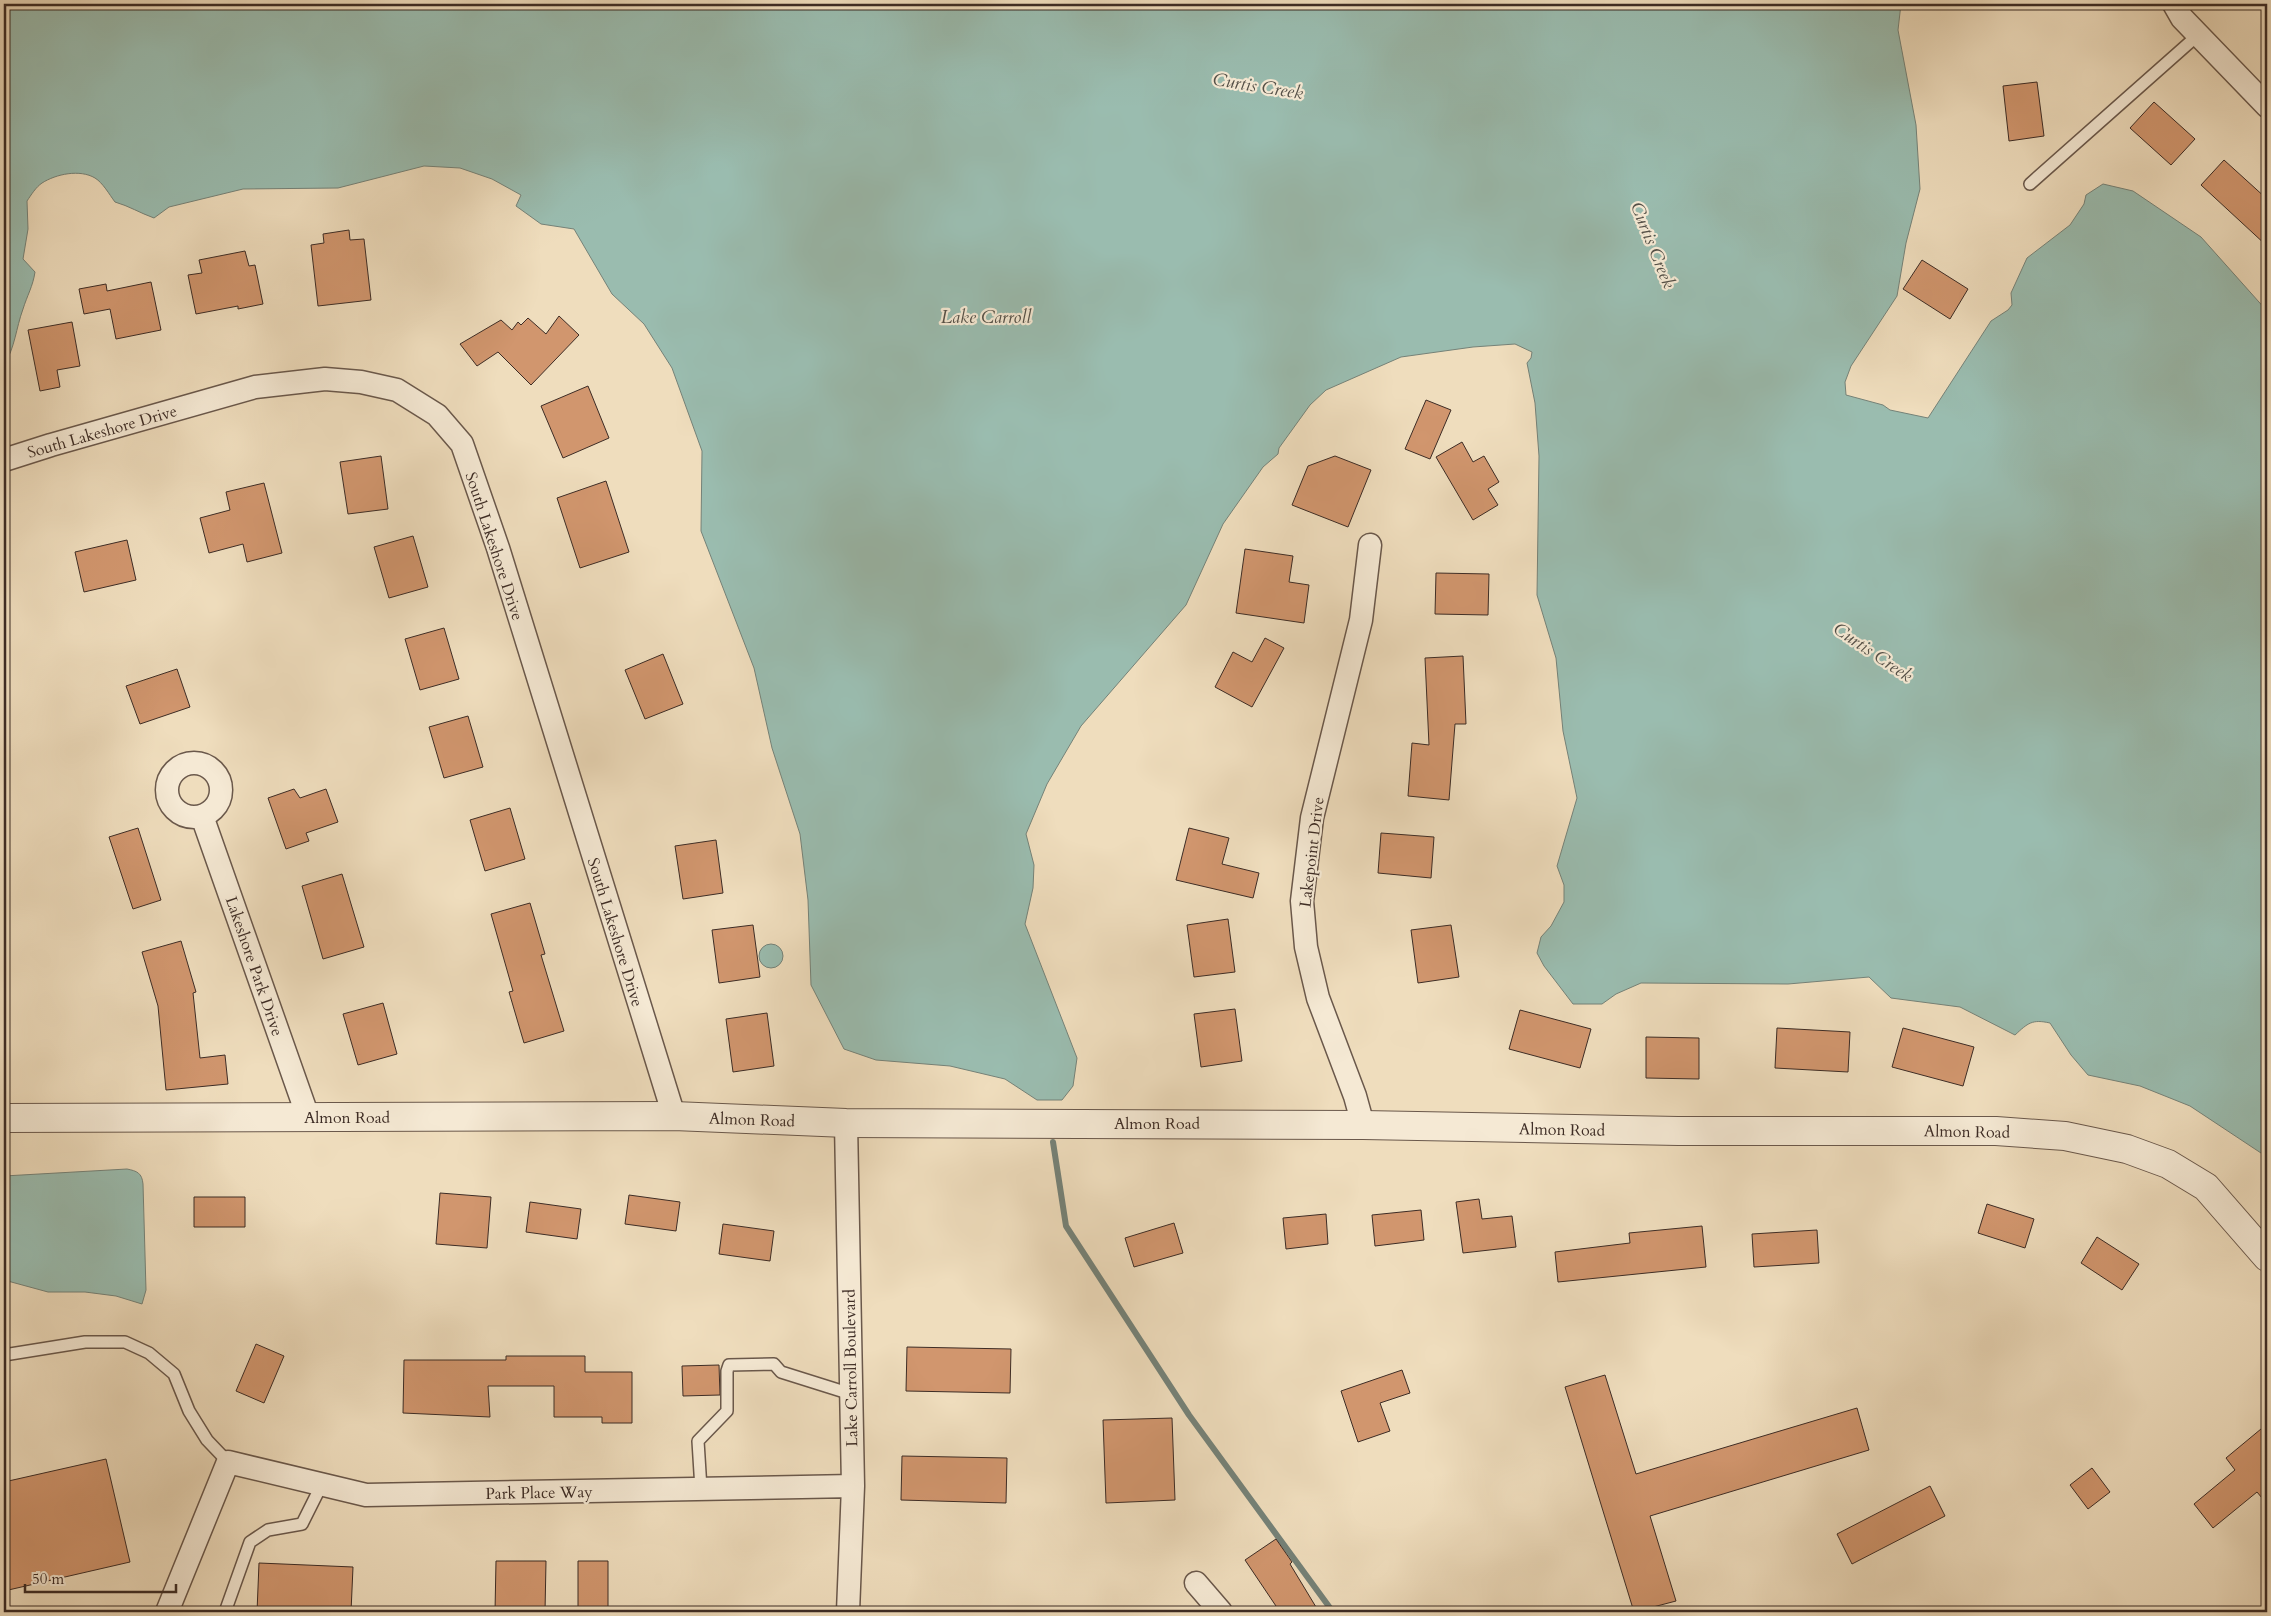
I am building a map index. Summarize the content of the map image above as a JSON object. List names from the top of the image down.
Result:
{
  "streets": {
    "street": [
      "South Lakeshore Drive",
      "Lakepoint Drive",
      "Lakeshore Park Drive",
      "Almon Road",
      "Lake Carroll Boulevard",
      "Park Place Way"
    ]
  },
  "crossings": [
    ["South Lakeshore Drive", "Almon Road"],
    ["Lakepoint Drive", "Almon Road"],
    ["Lakeshore Park Drive", "Almon Road"],
    ["Almon Road", "Lake Carroll Boulevard"],
    ["Lake Carroll Boulevard", "Park Place Way"]
  ],
  "water": ["Curtis Creek", "Lake Carroll"],
  "scale_bar": "50 m"
}
